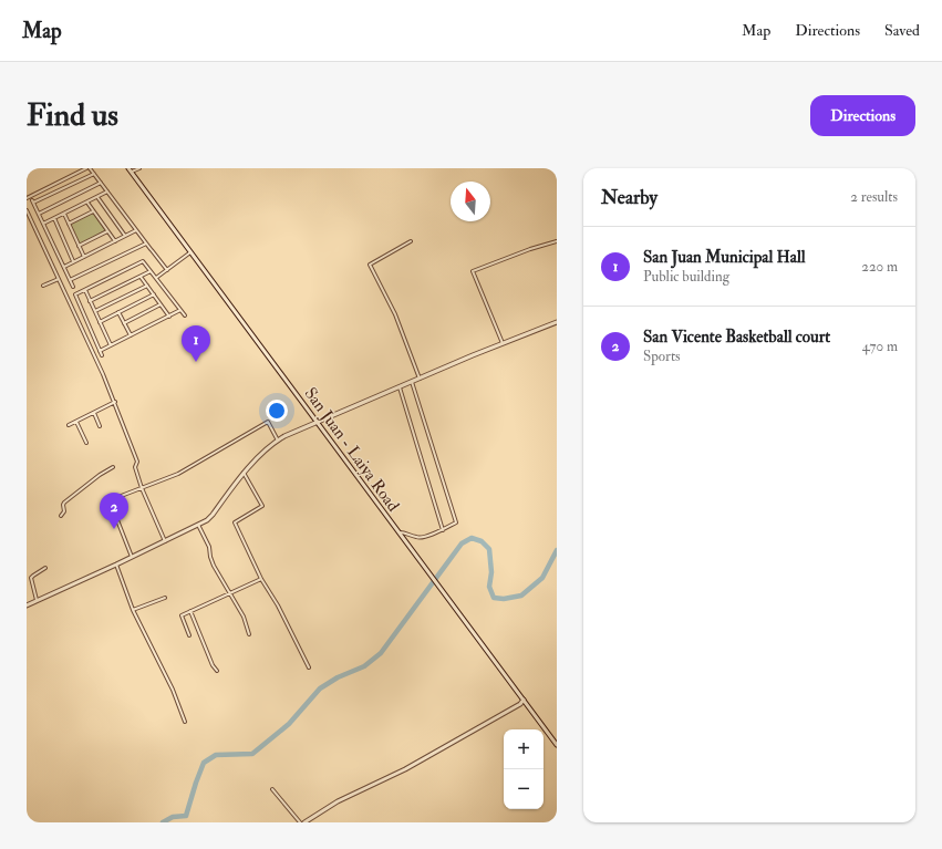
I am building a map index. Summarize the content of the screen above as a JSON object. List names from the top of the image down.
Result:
{
  "streets": {
    "street": ["San Juan - Laiya Road"]
  },
  "north": "top",
  "page": {
    "header": "Map",
    "nav": ["Map", "Directions", "Saved"],
    "buttons": "Directions",
    "title": "Find us",
    "heading": ["Nearby", "2 results"],
    "list": [
      {
        "mark": "1",
        "name": "San Juan Municipal Hall",
        "note": "Public building",
        "value": "220 m"
      },
      {
        "mark": "2",
        "name": "San Vicente Basketball court",
        "note": "Sports",
        "value": "470 m"
      }
    ],
    "pins": ["1", "2"],
    "map_buttons": ["+", "−"]
  }
}
